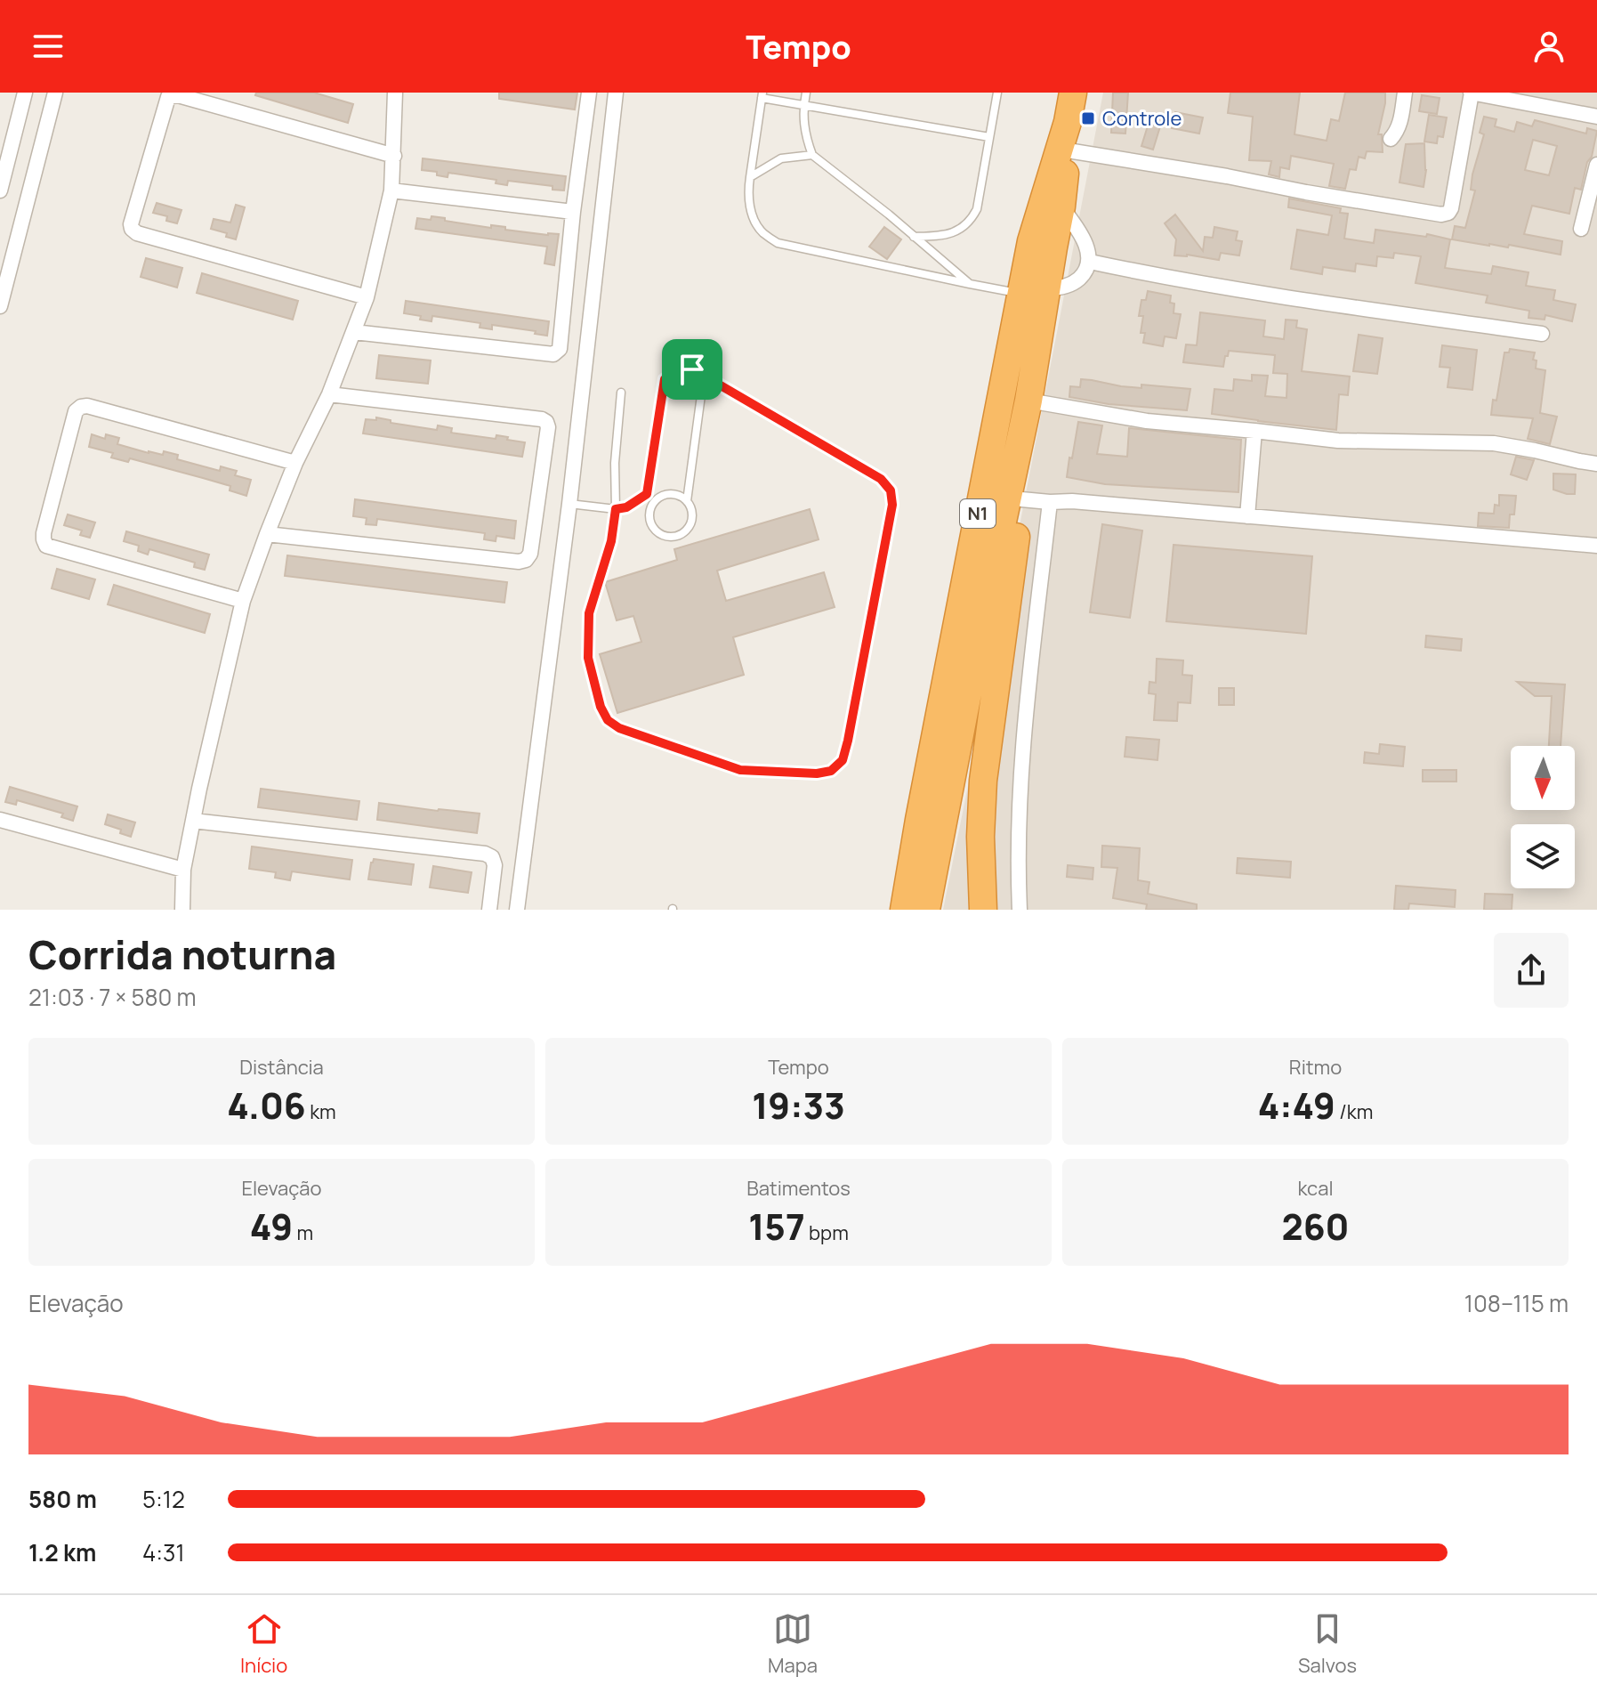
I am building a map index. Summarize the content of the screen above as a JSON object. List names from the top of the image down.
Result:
{
  "streets": {
    "highway": ["N1"]
  },
  "places": {
    "transit": ["Controle"]
  },
  "north": "bottom",
  "page": {
    "header": "Tempo",
    "heading": ["Corrida noturna", "21:03 · 7 × 580 m"],
    "stats": [
      ["Distância", "4.06 km"],
      ["Tempo", "19:33"],
      ["Ritmo", "4:49 /km"],
      ["Elevação", "49 m"],
      ["Batimentos", "157 bpm"],
      ["kcal", "260"]
    ],
    "chart": ["Elevação", "108–115 m"],
    "list": [
      {
        "name": "580 m",
        "note": "5:12"
      },
      {
        "name": "1.2 km",
        "note": "4:31"
      }
    ],
    "tabs": ["Início", "Mapa", "Salvos"]
  }
}
